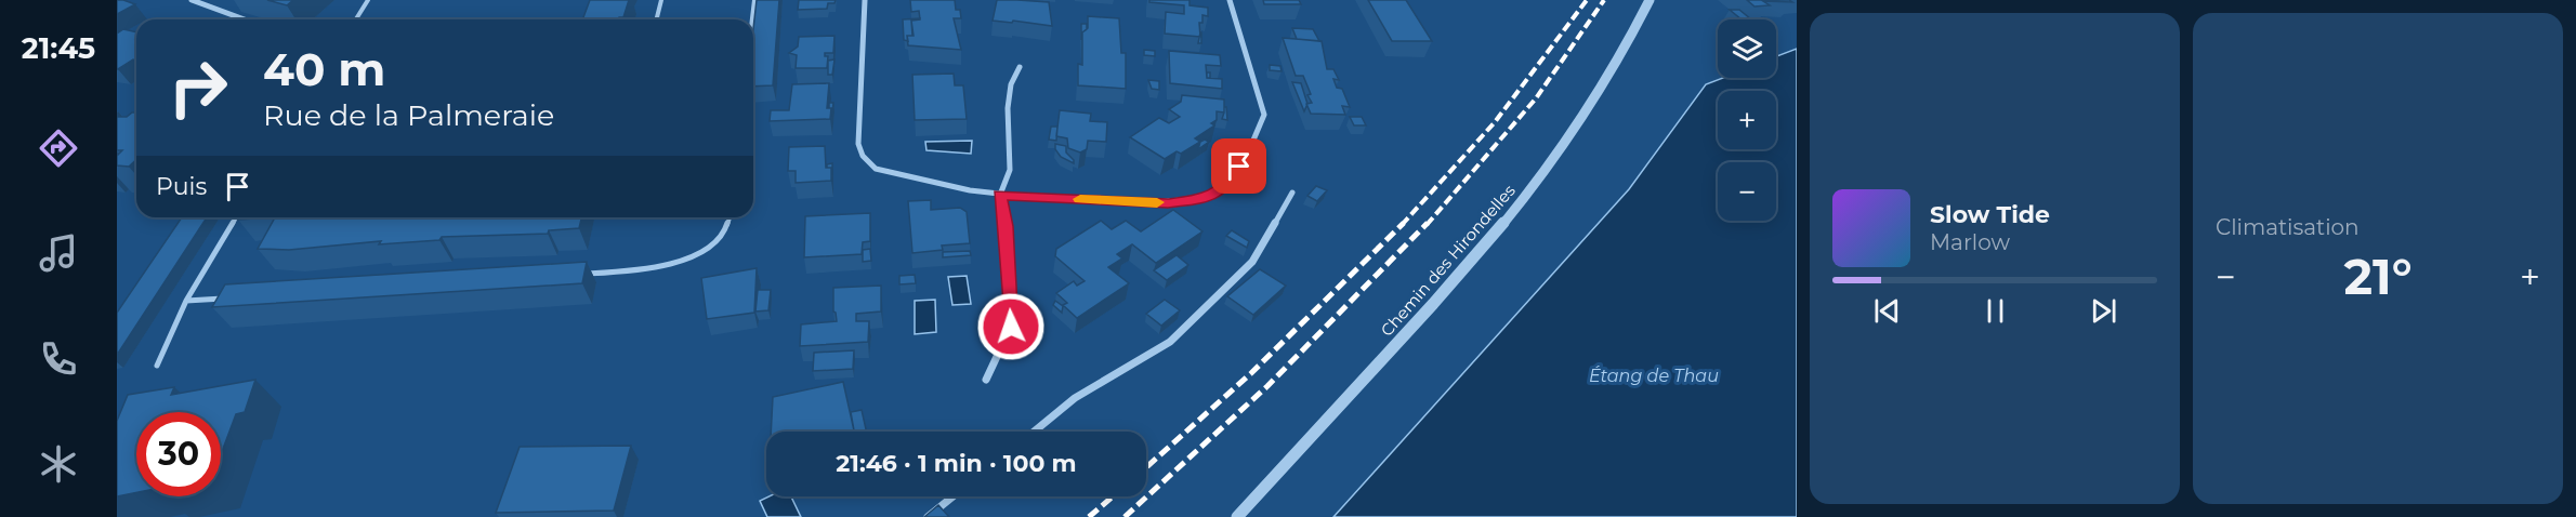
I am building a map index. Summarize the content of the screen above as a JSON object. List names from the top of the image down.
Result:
{
  "streets": {
    "street": ["Chemin des Hirondelles"]
  },
  "water": ["Étang de Thau"],
  "page": {
    "tabs": "21:45",
    "tile": "Climatisation",
    "map_buttons": ["+", "−"],
    "turn": ["40 m", "Rue de la Palmeraie"],
    "then": "Puis",
    "song": ["Slow Tide", "Marlow"],
    "heat": ["−", "21°", "+"],
    "limit": "30",
    "trip": "21:46 · 1 min · 100 m"
  }
}
